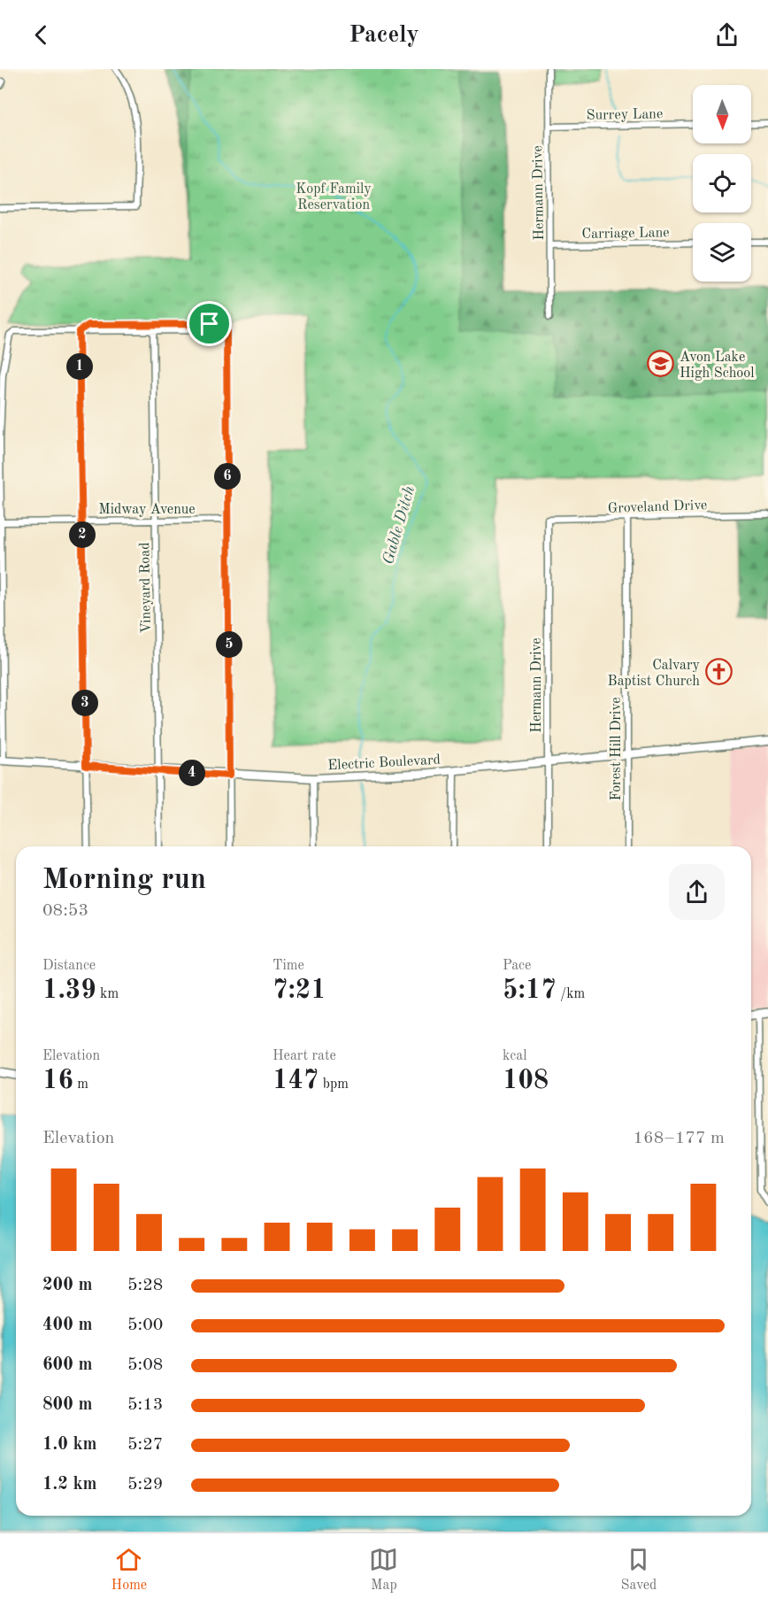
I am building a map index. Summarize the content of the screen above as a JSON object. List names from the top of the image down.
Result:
{
  "streets": {
    "street": [
      "Surrey Lane",
      "Hermann Drive",
      "Carriage Lane",
      "Groveland Drive",
      "Midway Avenue",
      "Vineyard Road",
      "Forest Hill Drive",
      "Electric Boulevard"
    ]
  },
  "crossings": [
    ["Surrey Lane", "Hermann Drive"],
    ["Hermann Drive", "Carriage Lane"],
    ["Hermann Drive", "Groveland Drive"],
    ["Hermann Drive", "Electric Boulevard"],
    ["Groveland Drive", "Forest Hill Drive"],
    ["Midway Avenue", "Vineyard Road"],
    ["Vineyard Road", "Electric Boulevard"],
    ["Forest Hill Drive", "Electric Boulevard"]
  ],
  "water": ["Gable Ditch"],
  "parks": ["Kopf Family Reservation"],
  "places": {
    "school or university": ["Avon Lake High School"],
    "church": ["Calvary Baptist Church"]
  },
  "north": "bottom",
  "page": {
    "header": "Pacely",
    "pins": [
      "1",
      "6",
      "2",
      "5",
      "3",
      "4"
    ],
    "heading": ["Morning run", "08:53"],
    "stats": [
      ["Distance", "1.39 km"],
      ["Time", "7:21"],
      ["Pace", "5:17 /km"],
      ["Elevation", "16 m"],
      ["Heart rate", "147 bpm"],
      ["kcal", "108"]
    ],
    "chart": ["Elevation", "168–177 m"],
    "list": [
      {
        "name": "200 m",
        "note": "5:28"
      },
      {
        "name": "400 m",
        "note": "5:00"
      },
      {
        "name": "600 m",
        "note": "5:08"
      },
      {
        "name": "800 m",
        "note": "5:13"
      },
      {
        "name": "1.0 km",
        "note": "5:27"
      },
      {
        "name": "1.2 km",
        "note": "5:29"
      }
    ],
    "tabs": ["Home", "Map", "Saved"]
  }
}
